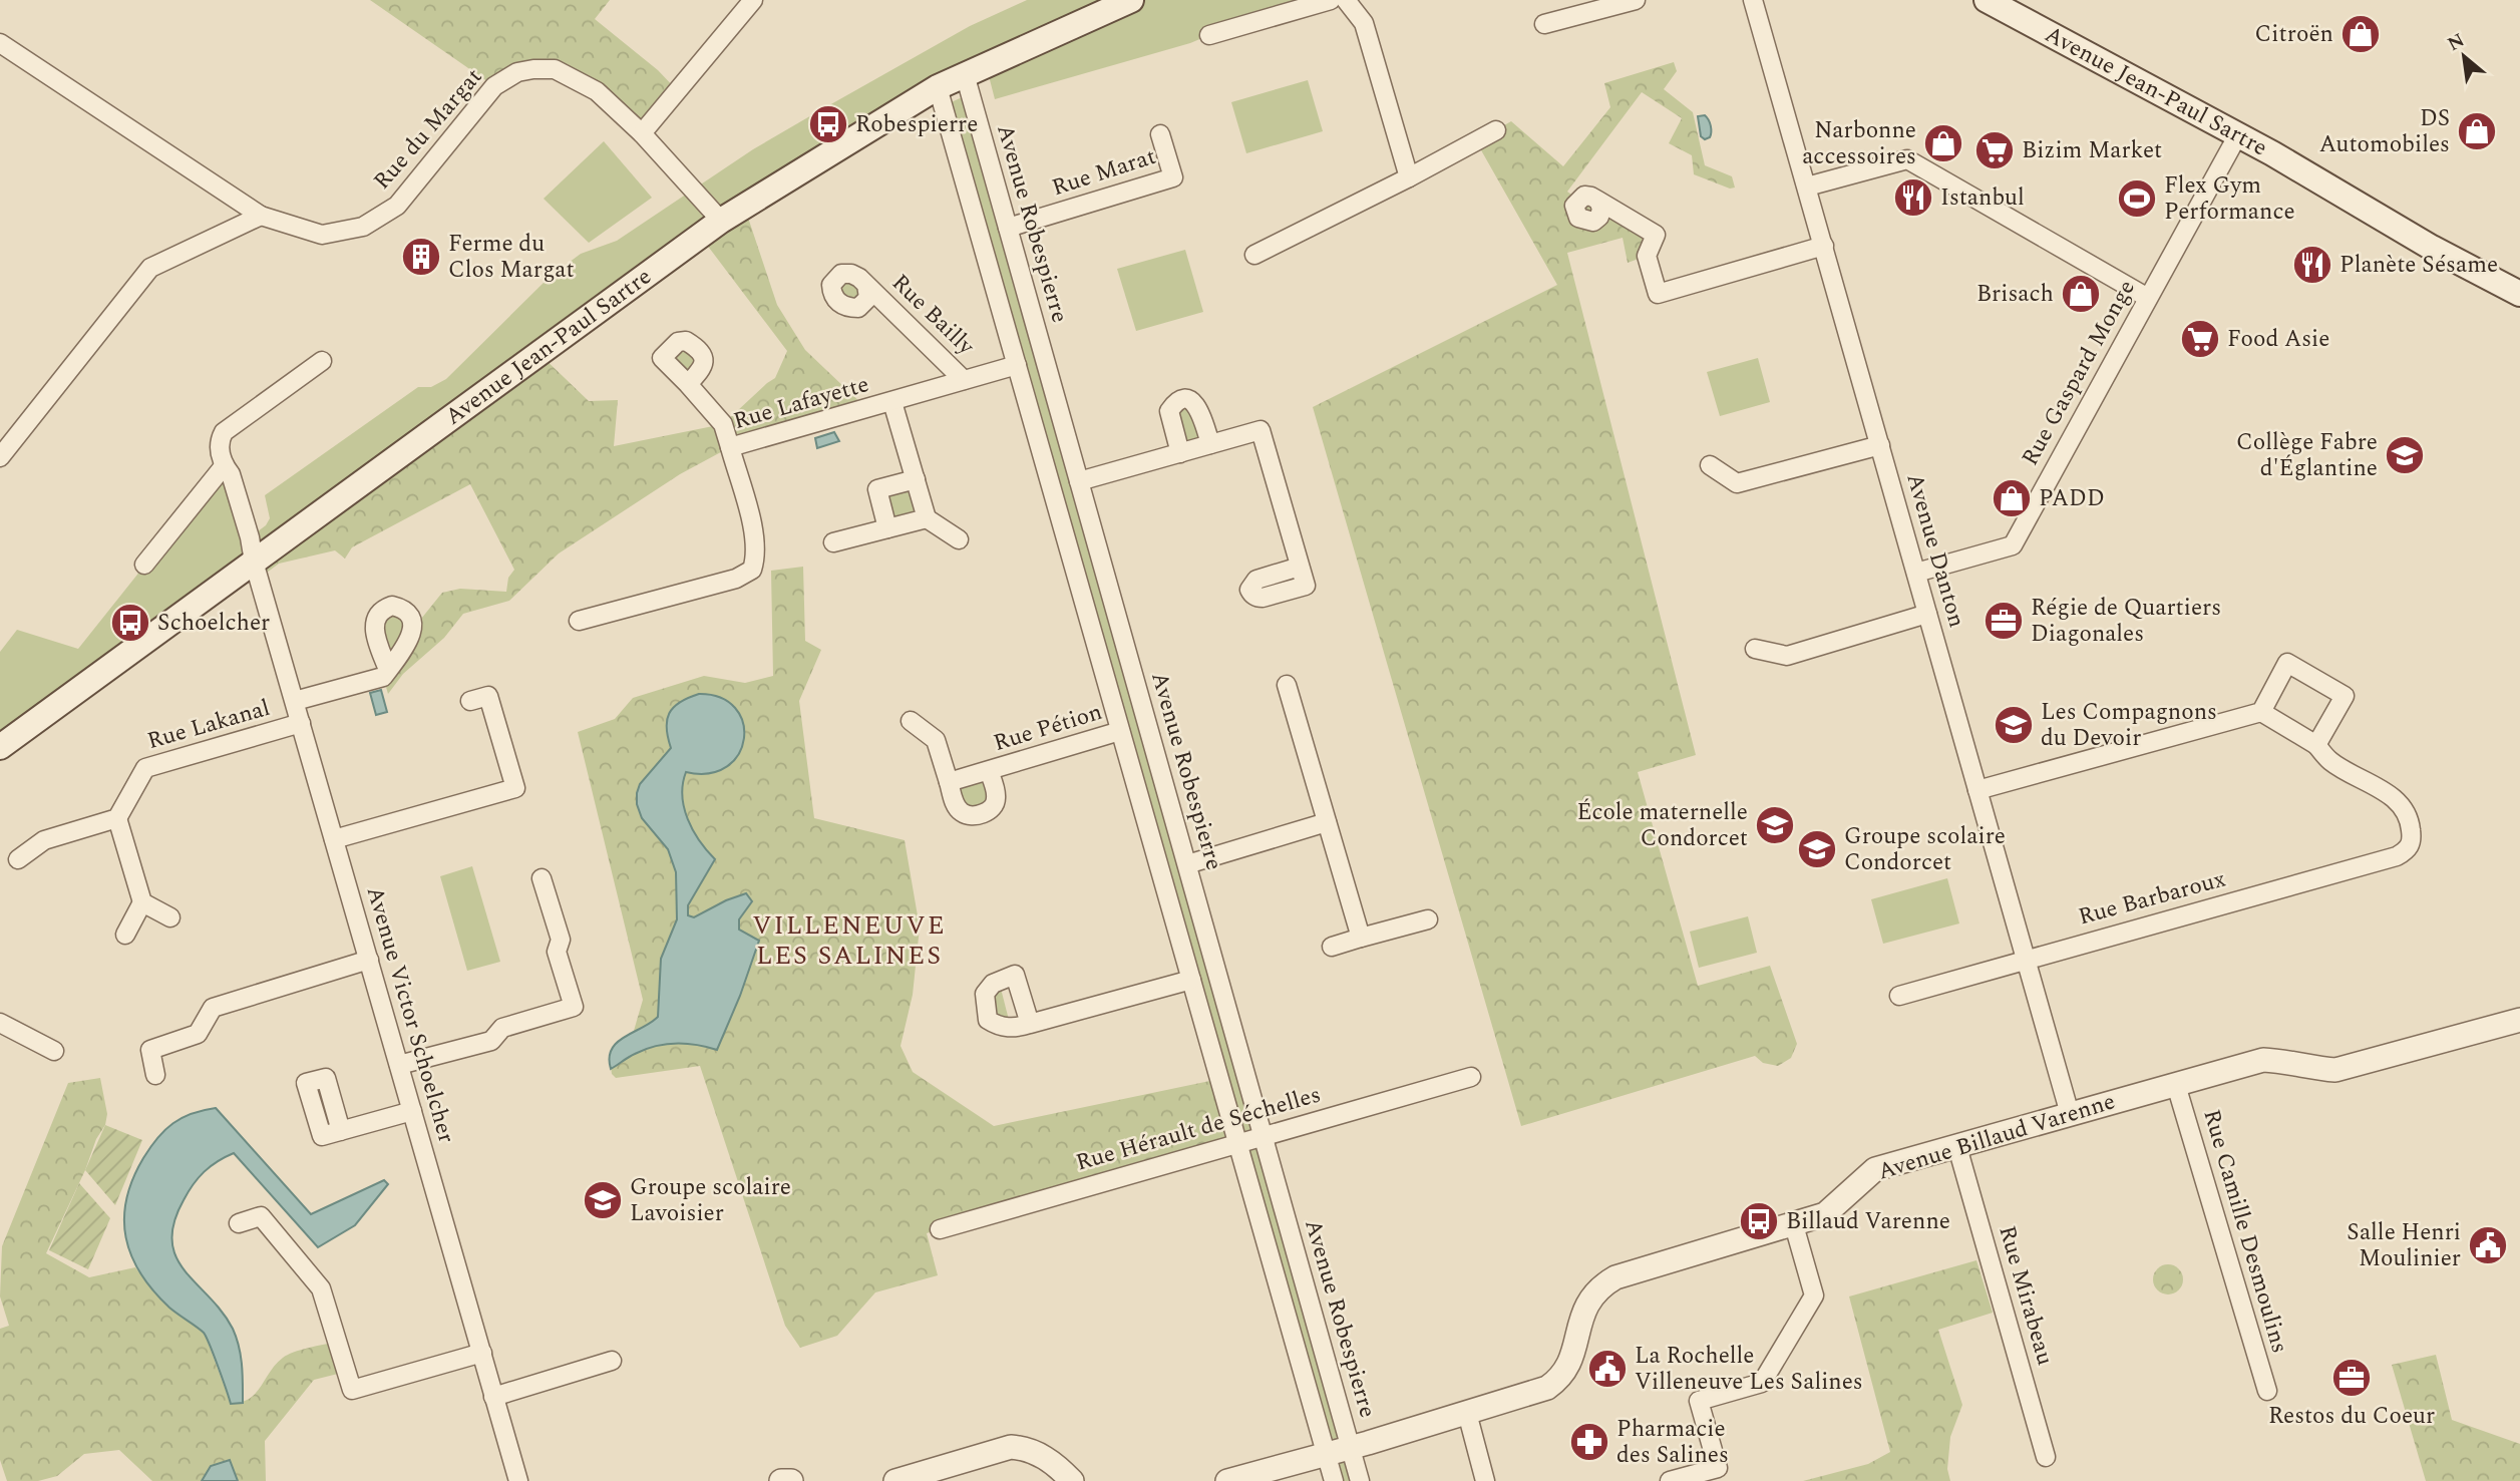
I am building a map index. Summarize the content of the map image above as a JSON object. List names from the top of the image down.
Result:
{
  "streets": {
    "main road": ["Avenue Jean-Paul Sartre"],
    "street": [
      "Rue du Margat",
      "Rue Marat",
      "Avenue Robespierre",
      "Rue Bailly",
      "Rue Gaspard Monge",
      "Rue Lafayette",
      "Avenue Danton",
      "Rue Lakanal",
      "Rue Pétion",
      "Rue Barbaroux",
      "Avenue Victor Schoelcher",
      "Rue Hérault de Séchelles",
      "Avenue Billaud Varenne",
      "Rue Camille Desmoulins",
      "Rue Mirabeau"
    ]
  },
  "crossings": [
    ["Avenue Jean-Paul Sartre", "Rue du Margat"],
    ["Avenue Jean-Paul Sartre", "Avenue Robespierre"],
    ["Avenue Jean-Paul Sartre", "Rue Gaspard Monge"],
    ["Avenue Jean-Paul Sartre", "Avenue Victor Schoelcher"],
    ["Rue Marat", "Avenue Robespierre"],
    ["Avenue Robespierre", "Rue Hérault de Séchelles"],
    ["Avenue Robespierre", "Avenue Billaud Varenne"],
    ["Rue Bailly", "Rue Lafayette"],
    ["Rue Gaspard Monge", "Avenue Danton"],
    ["Avenue Danton", "Rue Barbaroux"],
    ["Avenue Danton", "Avenue Billaud Varenne"],
    ["Rue Lakanal", "Avenue Victor Schoelcher"],
    ["Avenue Billaud Varenne", "Rue Camille Desmoulins"],
    ["Avenue Billaud Varenne", "Rue Mirabeau"]
  ],
  "districts": ["VILLENEUVE LES SALINES"],
  "places": {
    "shop": [
      "Citroën",
      "DS Automobiles",
      "Narbonne accessoires",
      "Brisach",
      "PADD"
    ],
    "bus stop": ["Robespierre", "Schoelcher", "Billaud Varenne"],
    "supermarket": ["Bizim Market", "Food Asie"],
    "restaurant": ["Istanbul", "Planète Sésame"],
    "sports": ["Flex Gym Performance"],
    "building": ["Ferme du Clos Margat"],
    "school or university": [
      "Collège Fabre d'Églantine",
      "Les Compagnons du Devoir",
      "École maternelle Condorcet",
      "Groupe scolaire Condorcet",
      "Groupe scolaire Lavoisier"
    ],
    "office": ["Régie de Quartiers Diagonales", "Restos du Coeur"],
    "public building": ["Salle Henri Moulinier", "La Rochelle Villeneuve Les Salines"],
    "pharmacy": ["Pharmacie des Salines"]
  },
  "north": "top left"
}
